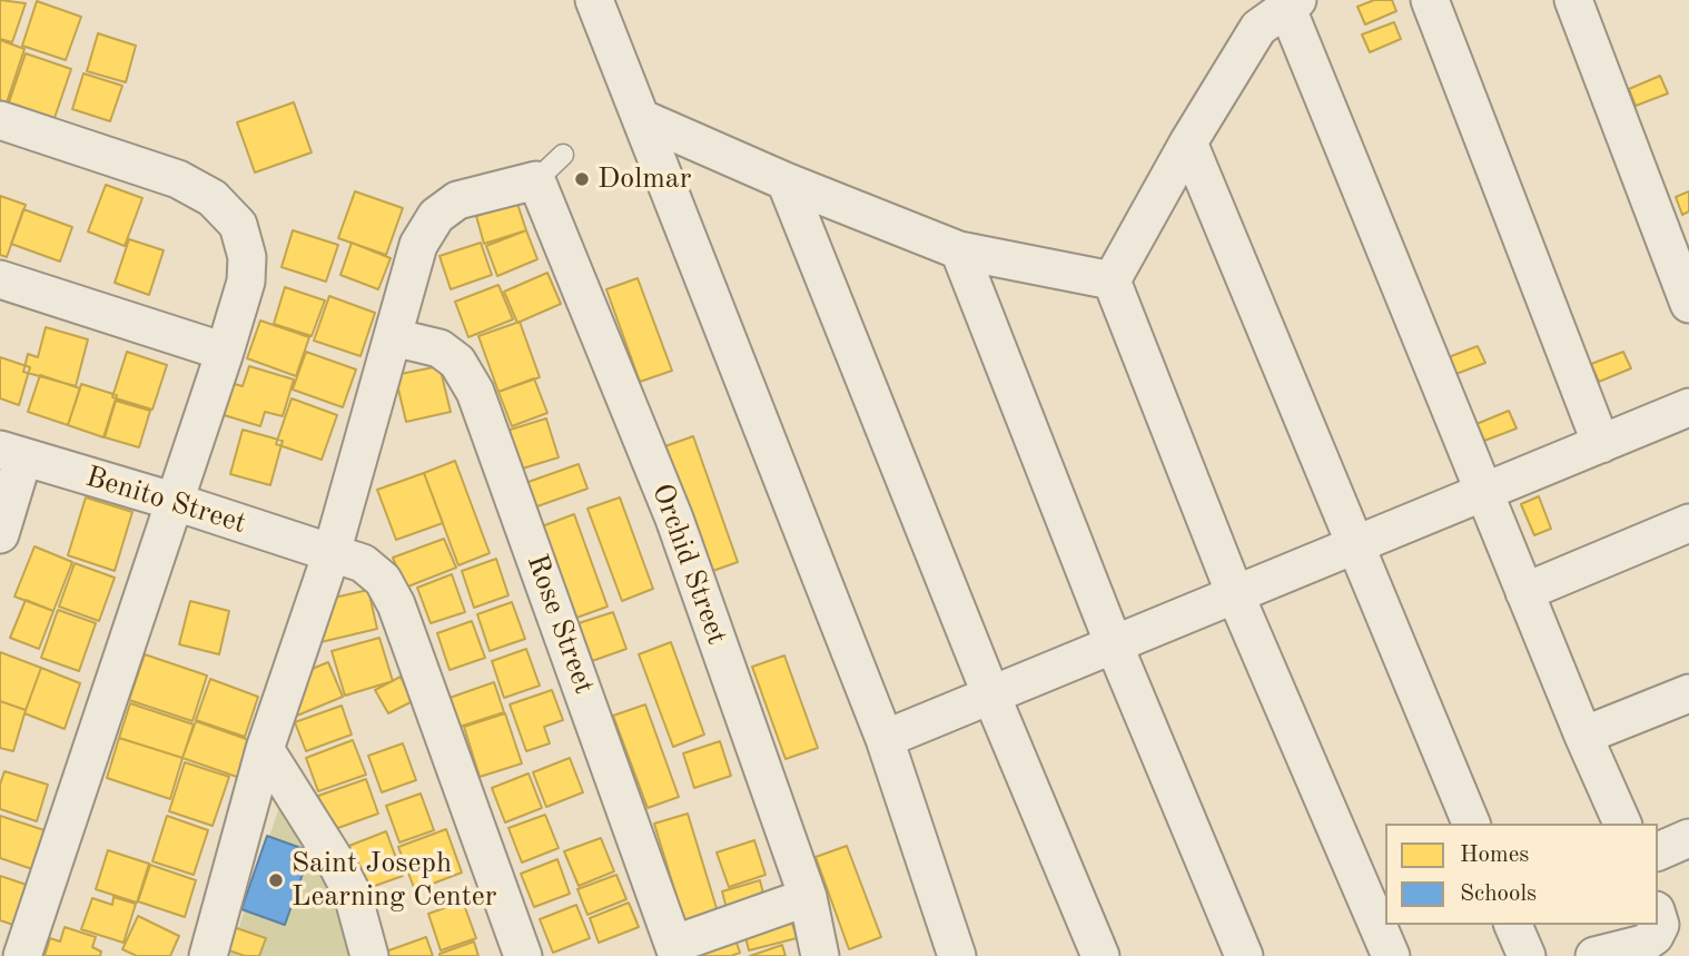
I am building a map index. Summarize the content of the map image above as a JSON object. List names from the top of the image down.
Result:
{
  "streets": {
    "street": ["Benito Street", "Orchid Street", "Rose Street"]
  },
  "places": ["Dolmar", "Saint Joseph Learning Center"],
  "legend": ["Homes", "Schools"]
}
